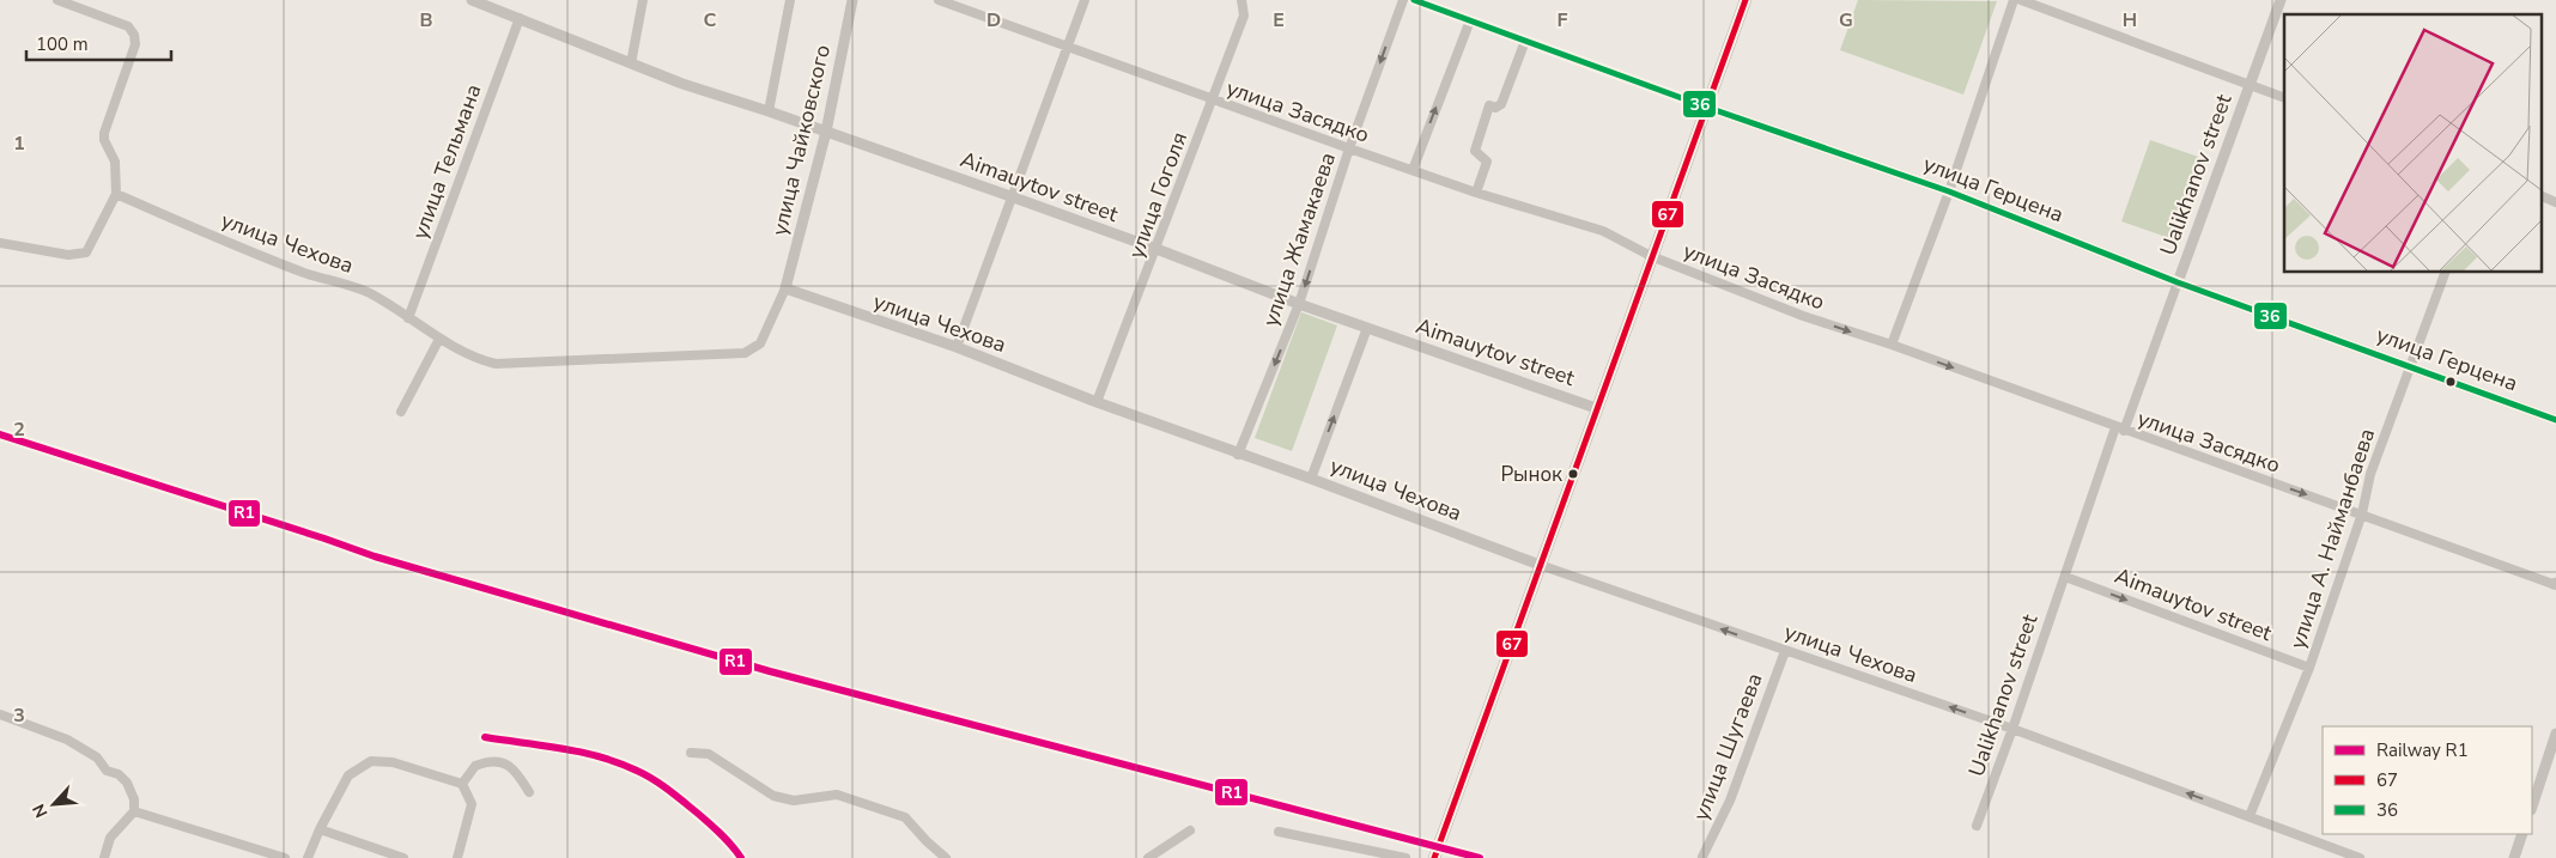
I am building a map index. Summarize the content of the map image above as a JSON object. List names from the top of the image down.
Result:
{
  "streets": {
    "street": [
      "улица Засядко",
      "улица Чайковского",
      "улица Тельмана",
      "Ualikhanov street",
      "Aimauytov street",
      "улица Герцена",
      "улица Гоголя",
      "улица Жамакаева",
      "улица Чехова",
      "улица А. Найманбаева",
      "улица Шугаева"
    ]
  },
  "crossings": [
    ["улица Засядко", "Ualikhanov street"],
    ["улица Засядко", "улица Гоголя"],
    ["улица Засядко", "улица Жамакаева"],
    ["улица Засядко", "улица А. Найманбаева"],
    ["улица Чайковского", "Aimauytov street"],
    ["улица Чайковского", "улица Чехова"],
    ["улица Тельмана", "Aimauytov street"],
    ["улица Тельмана", "улица Чехова"],
    ["Ualikhanov street", "Aimauytov street"],
    ["Ualikhanov street", "улица Герцена"],
    ["Ualikhanov street", "улица Чехова"],
    ["Aimauytov street", "улица Гоголя"],
    ["Aimauytov street", "улица Жамакаева"],
    ["Aimauytov street", "улица А. Найманбаева"],
    ["улица Герцена", "улица А. Найманбаева"],
    ["улица Гоголя", "улица Чехова"],
    ["улица Жамакаева", "улица Чехова"],
    ["улица Чехова", "улица А. Найманбаева"],
    ["улица Чехова", "улица Шугаева"]
  ],
  "one_way": ["улица Засядко"],
  "places": ["Рынок"],
  "lines": ["transit line 67", "transit line 36", "rail line R1"],
  "legend": ["Railway R1", "67", "36"],
  "scale_bar": "100 m",
  "north": "bottom left",
  "grid": {
    "columns": [
      "B",
      "C",
      "D",
      "E",
      "F",
      "G",
      "H"
    ],
    "rows": ["1", "2", "3"]
  }
}
